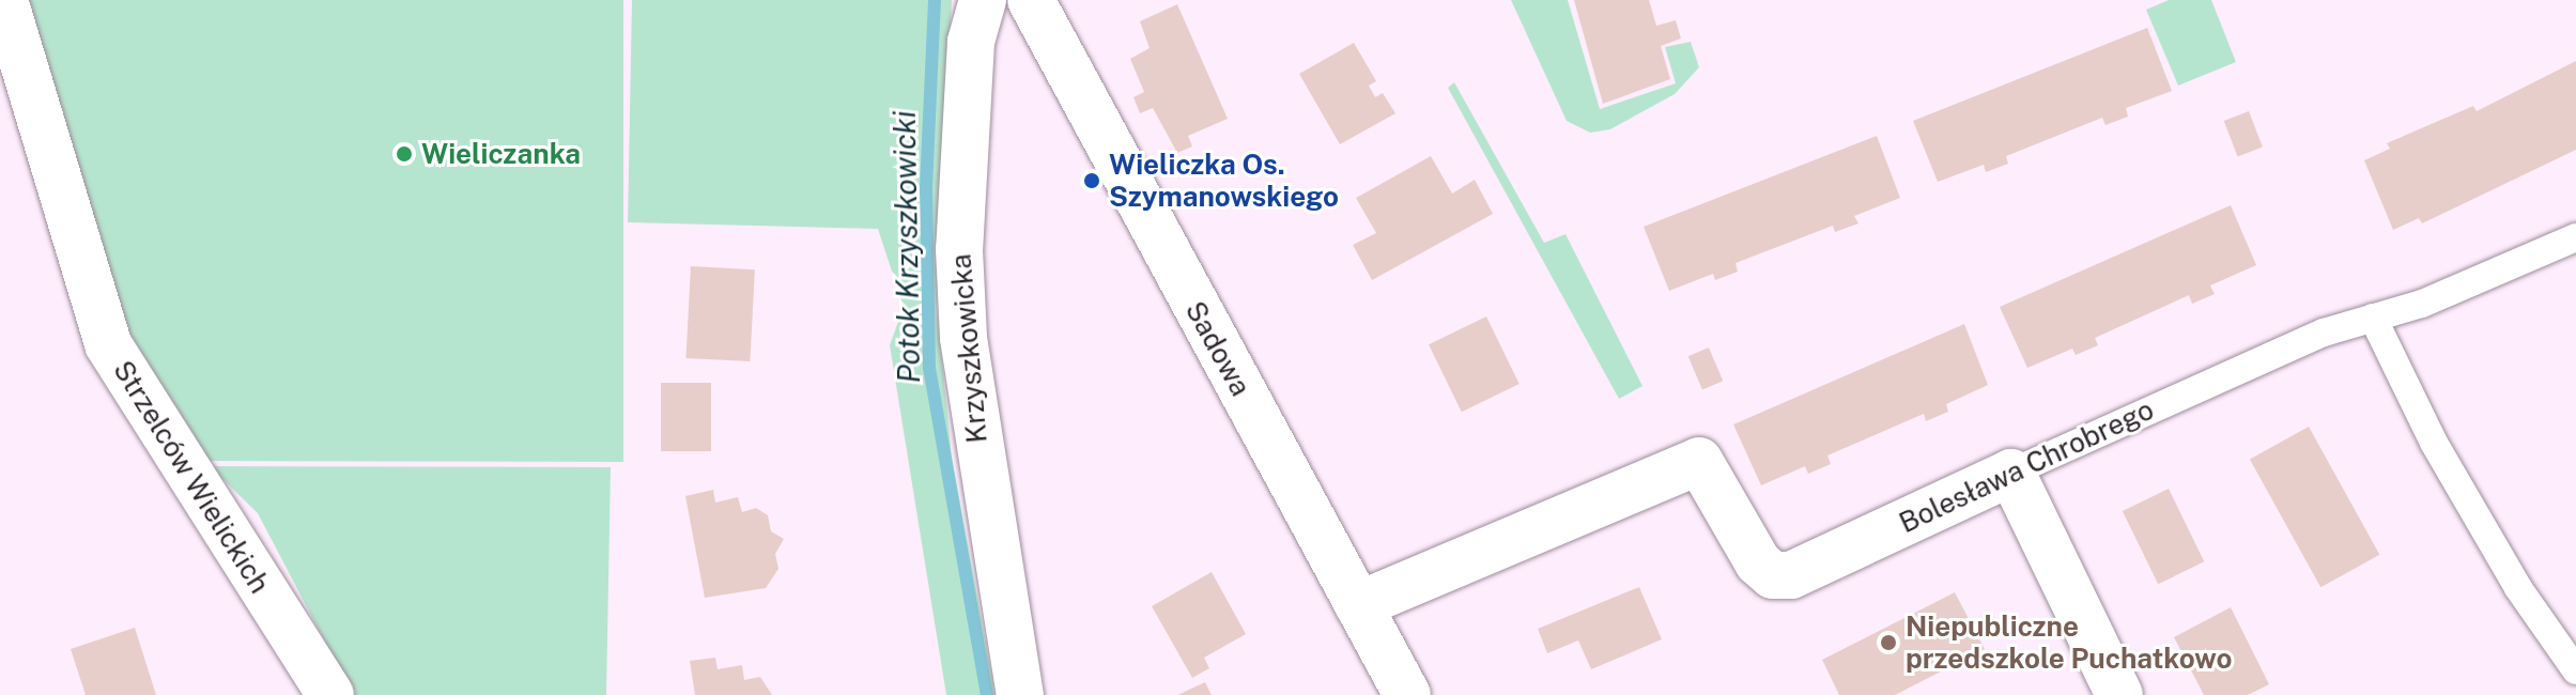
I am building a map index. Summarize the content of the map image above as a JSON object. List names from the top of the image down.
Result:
{
  "streets": {
    "street": [
      "Krzyszkowicka",
      "Sadowa",
      "Bolesława Chrobrego",
      "Strzelców Wielickich"
    ]
  },
  "crossings": [
    ["Sadowa", "Bolesława Chrobrego"]
  ],
  "water": ["Potok Krzyszkowicki"],
  "places": ["Wieliczanka", "Wieliczka Os. Szymanowskiego", "Niepubliczne przedszkole Puchatkowo"]
}
